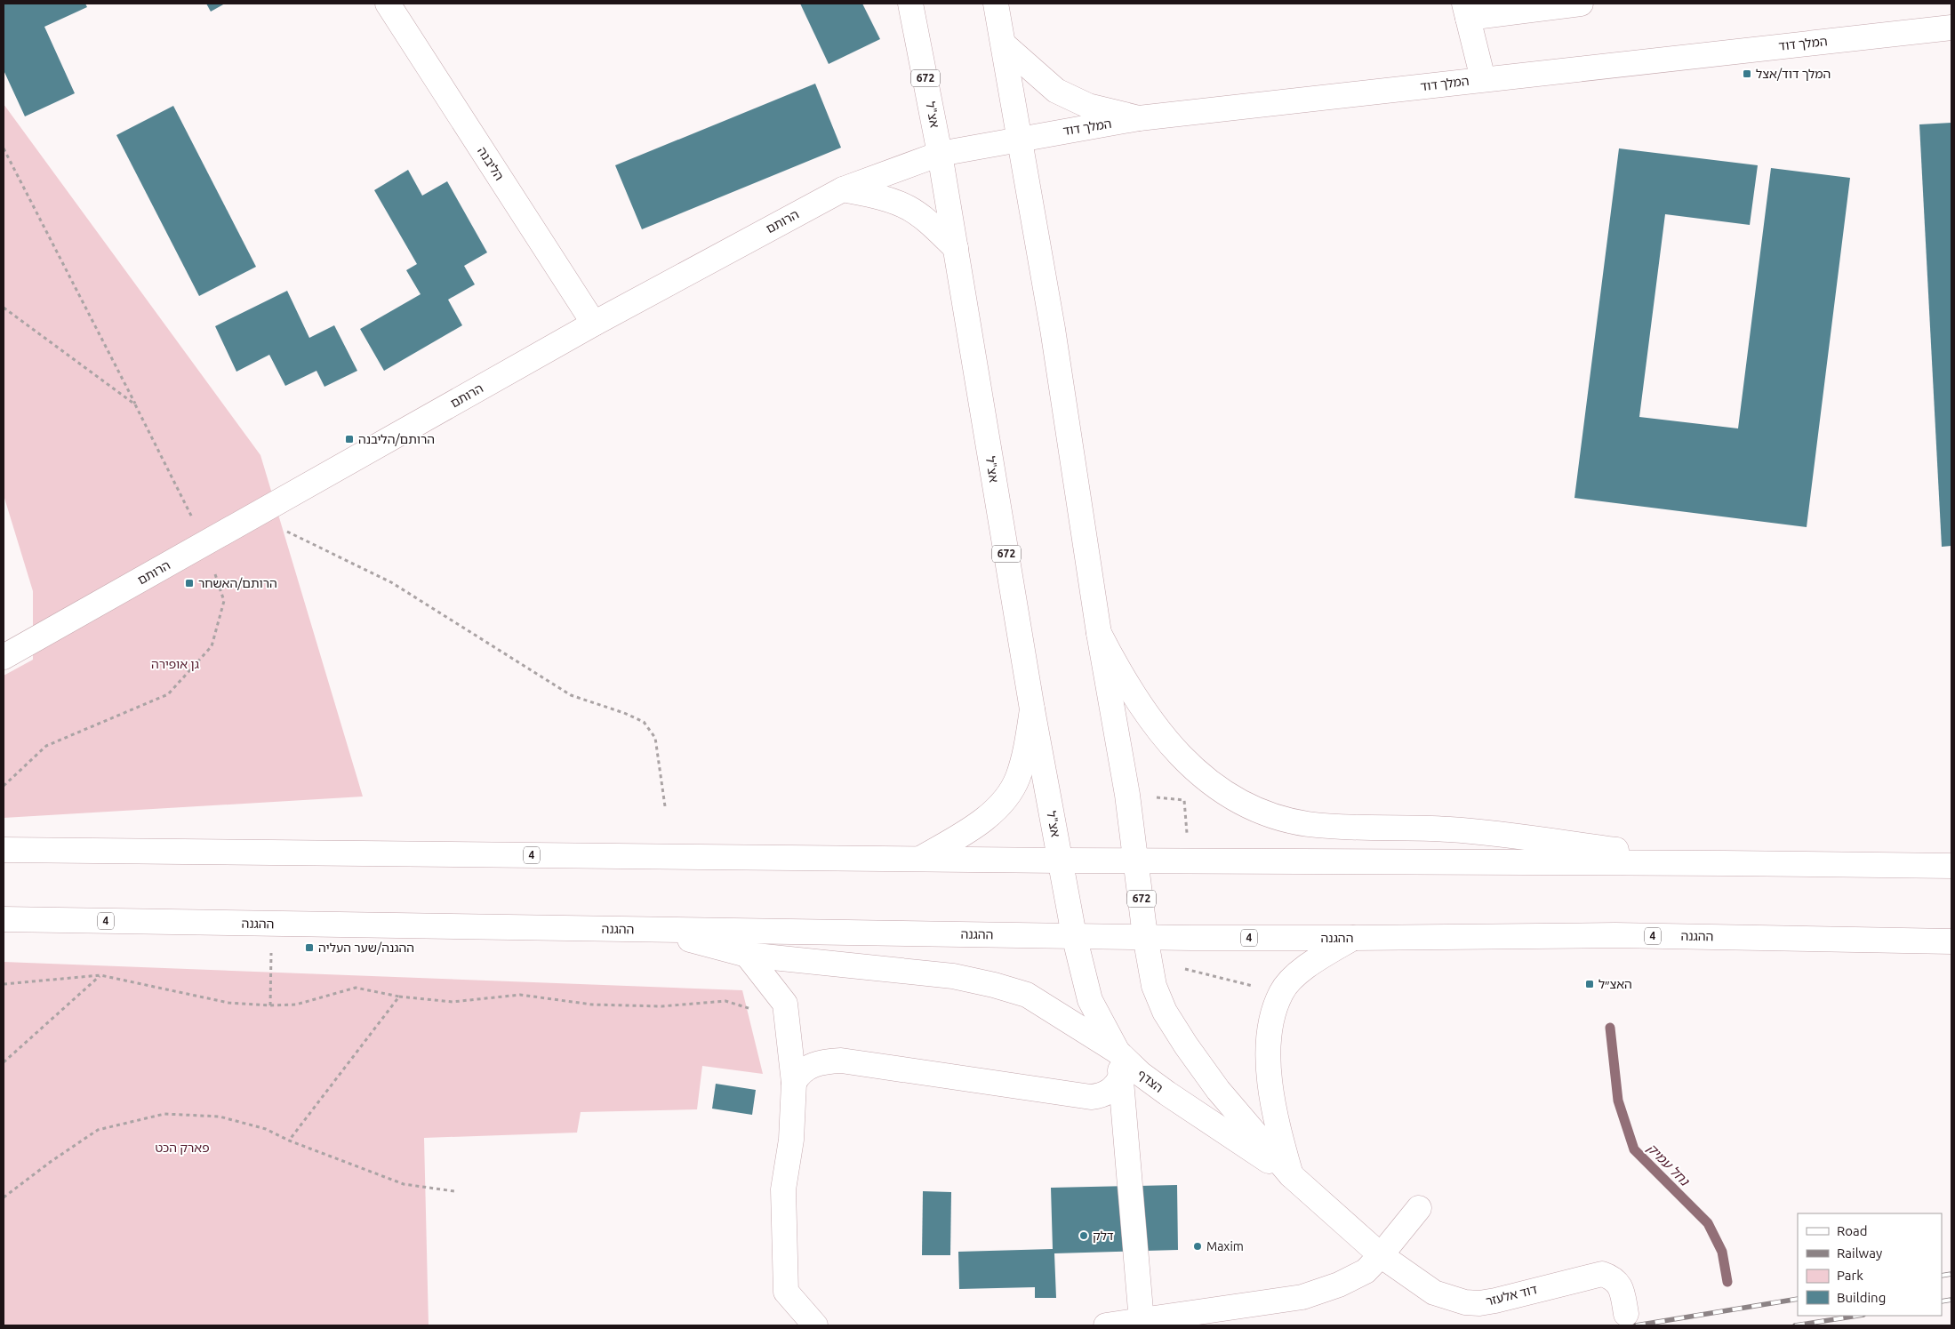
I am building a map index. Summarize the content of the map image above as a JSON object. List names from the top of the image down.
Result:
{
  "streets": {
    "main road": [
      "המלך דוד",
      "672",
      "אצ\"ל",
      "הליבנה",
      "הרותם",
      "4",
      "ההגנה",
      "הצדף",
      "דוד אלעזר"
    ]
  },
  "crossings": [
    ["המלך דוד", "672"],
    ["המלך דוד", "אצ\"ל"],
    ["המלך דוד", "הרותם"],
    ["672", "4"],
    ["672", "ההגנה"],
    ["672", "הצדף"],
    ["אצ\"ל", "הרותם"],
    ["אצ\"ל", "4"],
    ["אצ\"ל", "ההגנה"],
    ["אצ\"ל", "הצדף"],
    ["הליבנה", "הרותם"],
    ["ההגנה", "הצדף"],
    ["הצדף", "דוד אלעזר"]
  ],
  "water": ["נחל עמיק"],
  "parks": ["גן אופירה", "פארק הכט"],
  "places": {
    "transit": [
      "המלך דוד/אצל",
      "הרותם/הליבנה",
      "הרותם/האשחר",
      "ההגנה/שער העליה",
      "האצ״ל"
    ],
    "other": ["דלק", "Maxim"]
  },
  "legend": [
    "Road",
    "Railway",
    "Park",
    "Building"
  ]
}
